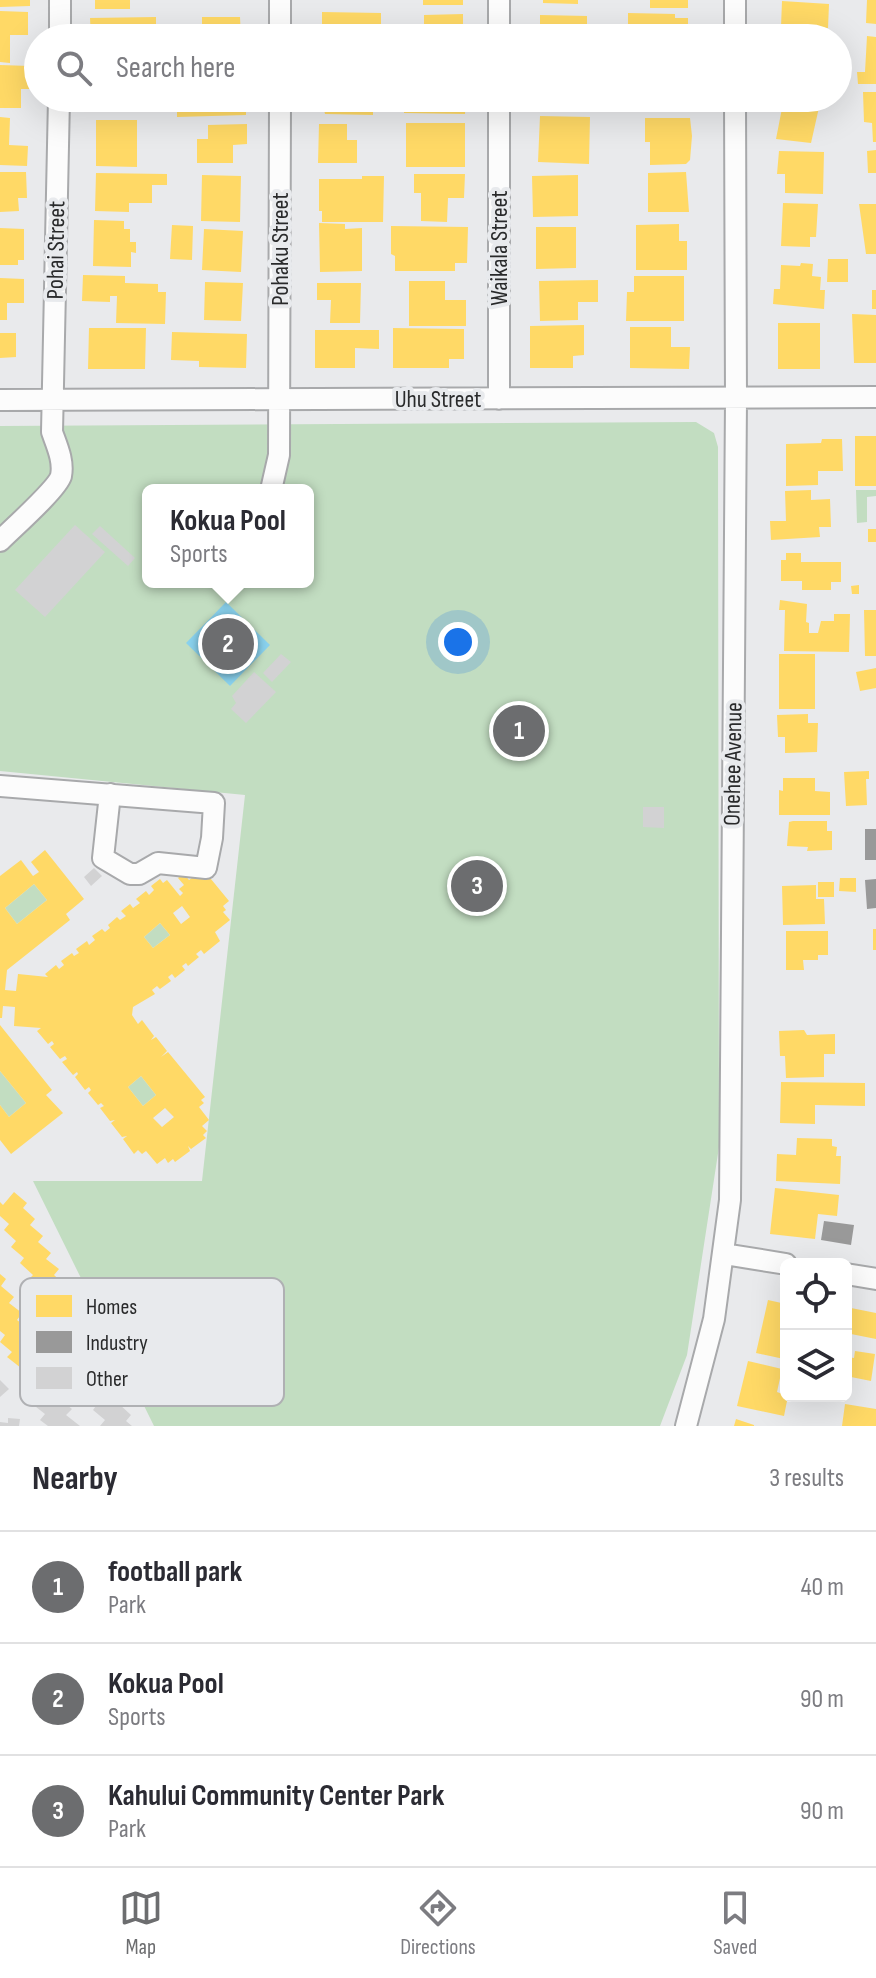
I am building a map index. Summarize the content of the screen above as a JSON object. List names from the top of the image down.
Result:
{
  "streets": {
    "street": [
      "Waikala Street",
      "Pohaku Street",
      "Pohai Street",
      "Uhu Street",
      "Onehee Avenue"
    ]
  },
  "crossings": [
    ["Waikala Street", "Uhu Street"],
    ["Pohaku Street", "Uhu Street"],
    ["Pohai Street", "Uhu Street"],
    ["Uhu Street", "Onehee Avenue"]
  ],
  "legend": ["Homes", "Industry", "Other"],
  "page": {
    "search": "Search here",
    "popup": ["Kokua Pool", "Sports"],
    "pins": ["2", "1", "3"],
    "heading": ["Nearby", "3 results"],
    "list": [
      {
        "mark": "1",
        "name": "football park",
        "note": "Park",
        "value": "40 m"
      },
      {
        "mark": "2",
        "name": "Kokua Pool",
        "note": "Sports",
        "value": "90 m"
      },
      {
        "mark": "3",
        "name": "Kahului Community Center Park",
        "note": "Park",
        "value": "90 m"
      }
    ],
    "nav": ["Map", "Directions", "Saved"]
  }
}
